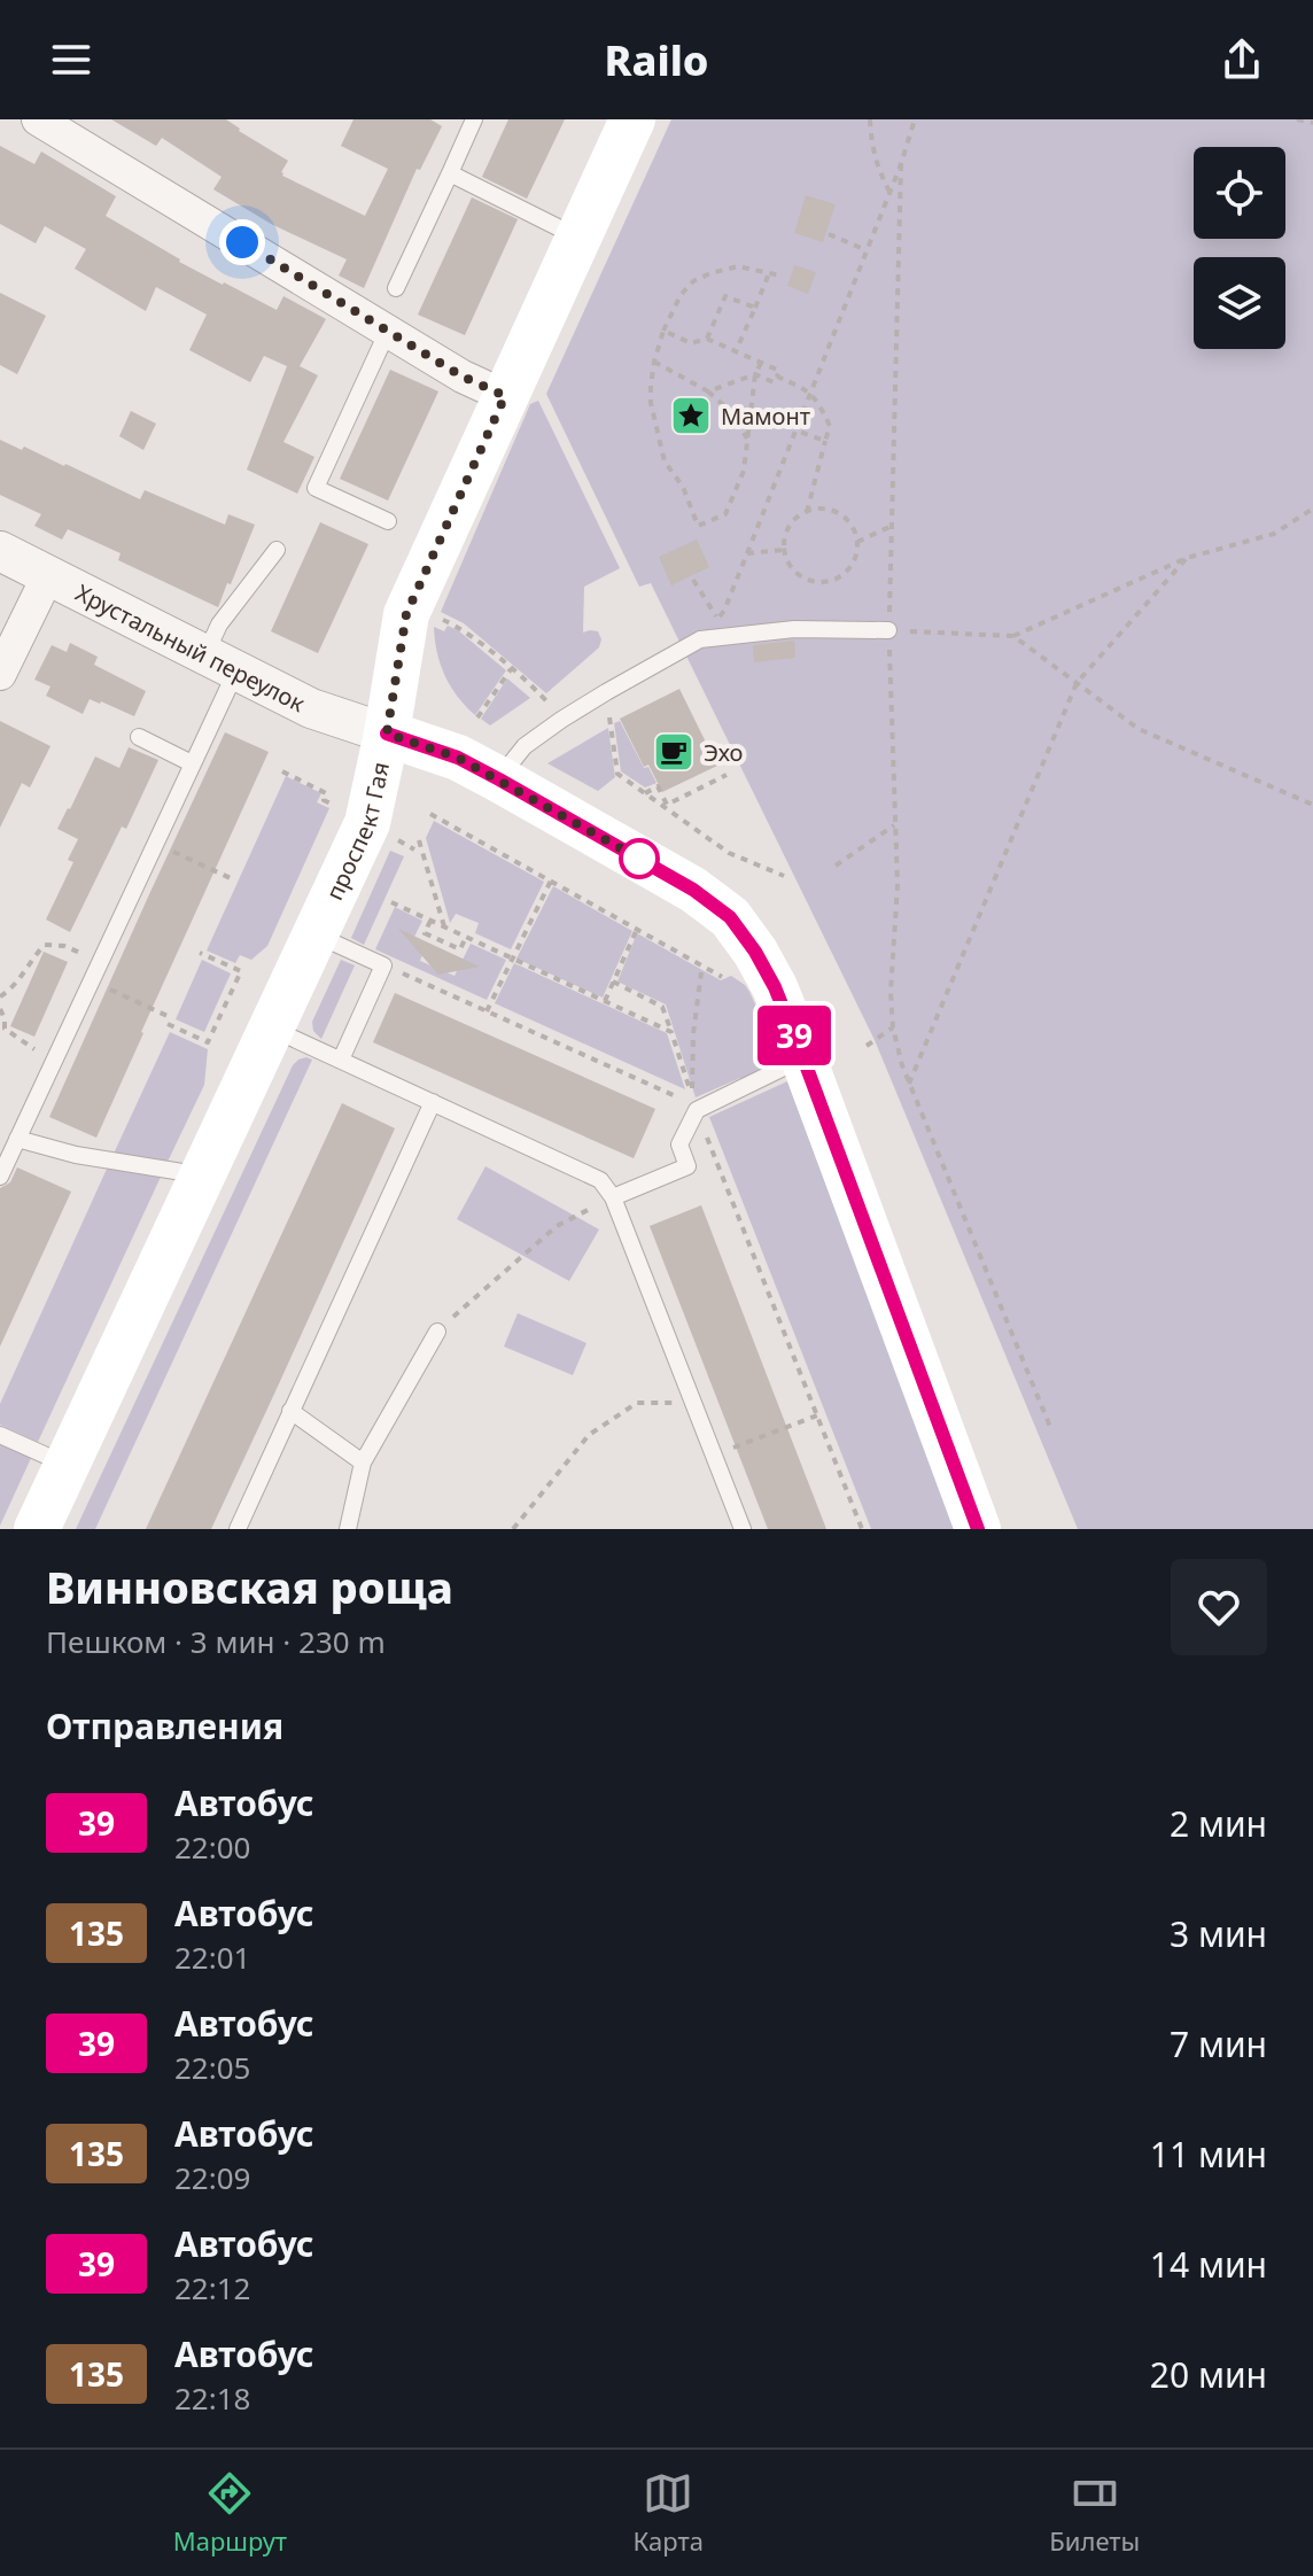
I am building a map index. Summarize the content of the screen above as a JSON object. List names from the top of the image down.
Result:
{
  "streets": {
    "main road": ["проспект Гая"],
    "street": ["Хрустальный переулок"]
  },
  "crossings": [
    ["Хрустальный переулок", "проспект Гая"]
  ],
  "places": {
    "place": ["Мамонт"],
    "cafe": ["Эхо"]
  },
  "lines": ["bus line 39"],
  "page": {
    "header": "Railo",
    "on_map": "39",
    "heading": [
      ["Винновская роща", "Пешком · 3 мин · 230 m"],
      "Отправления"
    ],
    "list": [
      {
        "mark": "39",
        "name": "Автобус",
        "note": "22:00",
        "value": "2 мин"
      },
      {
        "mark": "135",
        "name": "Автобус",
        "note": "22:01",
        "value": "3 мин"
      },
      {
        "mark": "39",
        "name": "Автобус",
        "note": "22:05",
        "value": "7 мин"
      },
      {
        "mark": "135",
        "name": "Автобус",
        "note": "22:09",
        "value": "11 мин"
      },
      {
        "mark": "39",
        "name": "Автобус",
        "note": "22:12",
        "value": "14 мин"
      },
      {
        "mark": "135",
        "name": "Автобус",
        "note": "22:18",
        "value": "20 мин"
      }
    ],
    "tabs": ["Маршрут", "Карта", "Билеты"]
  }
}
